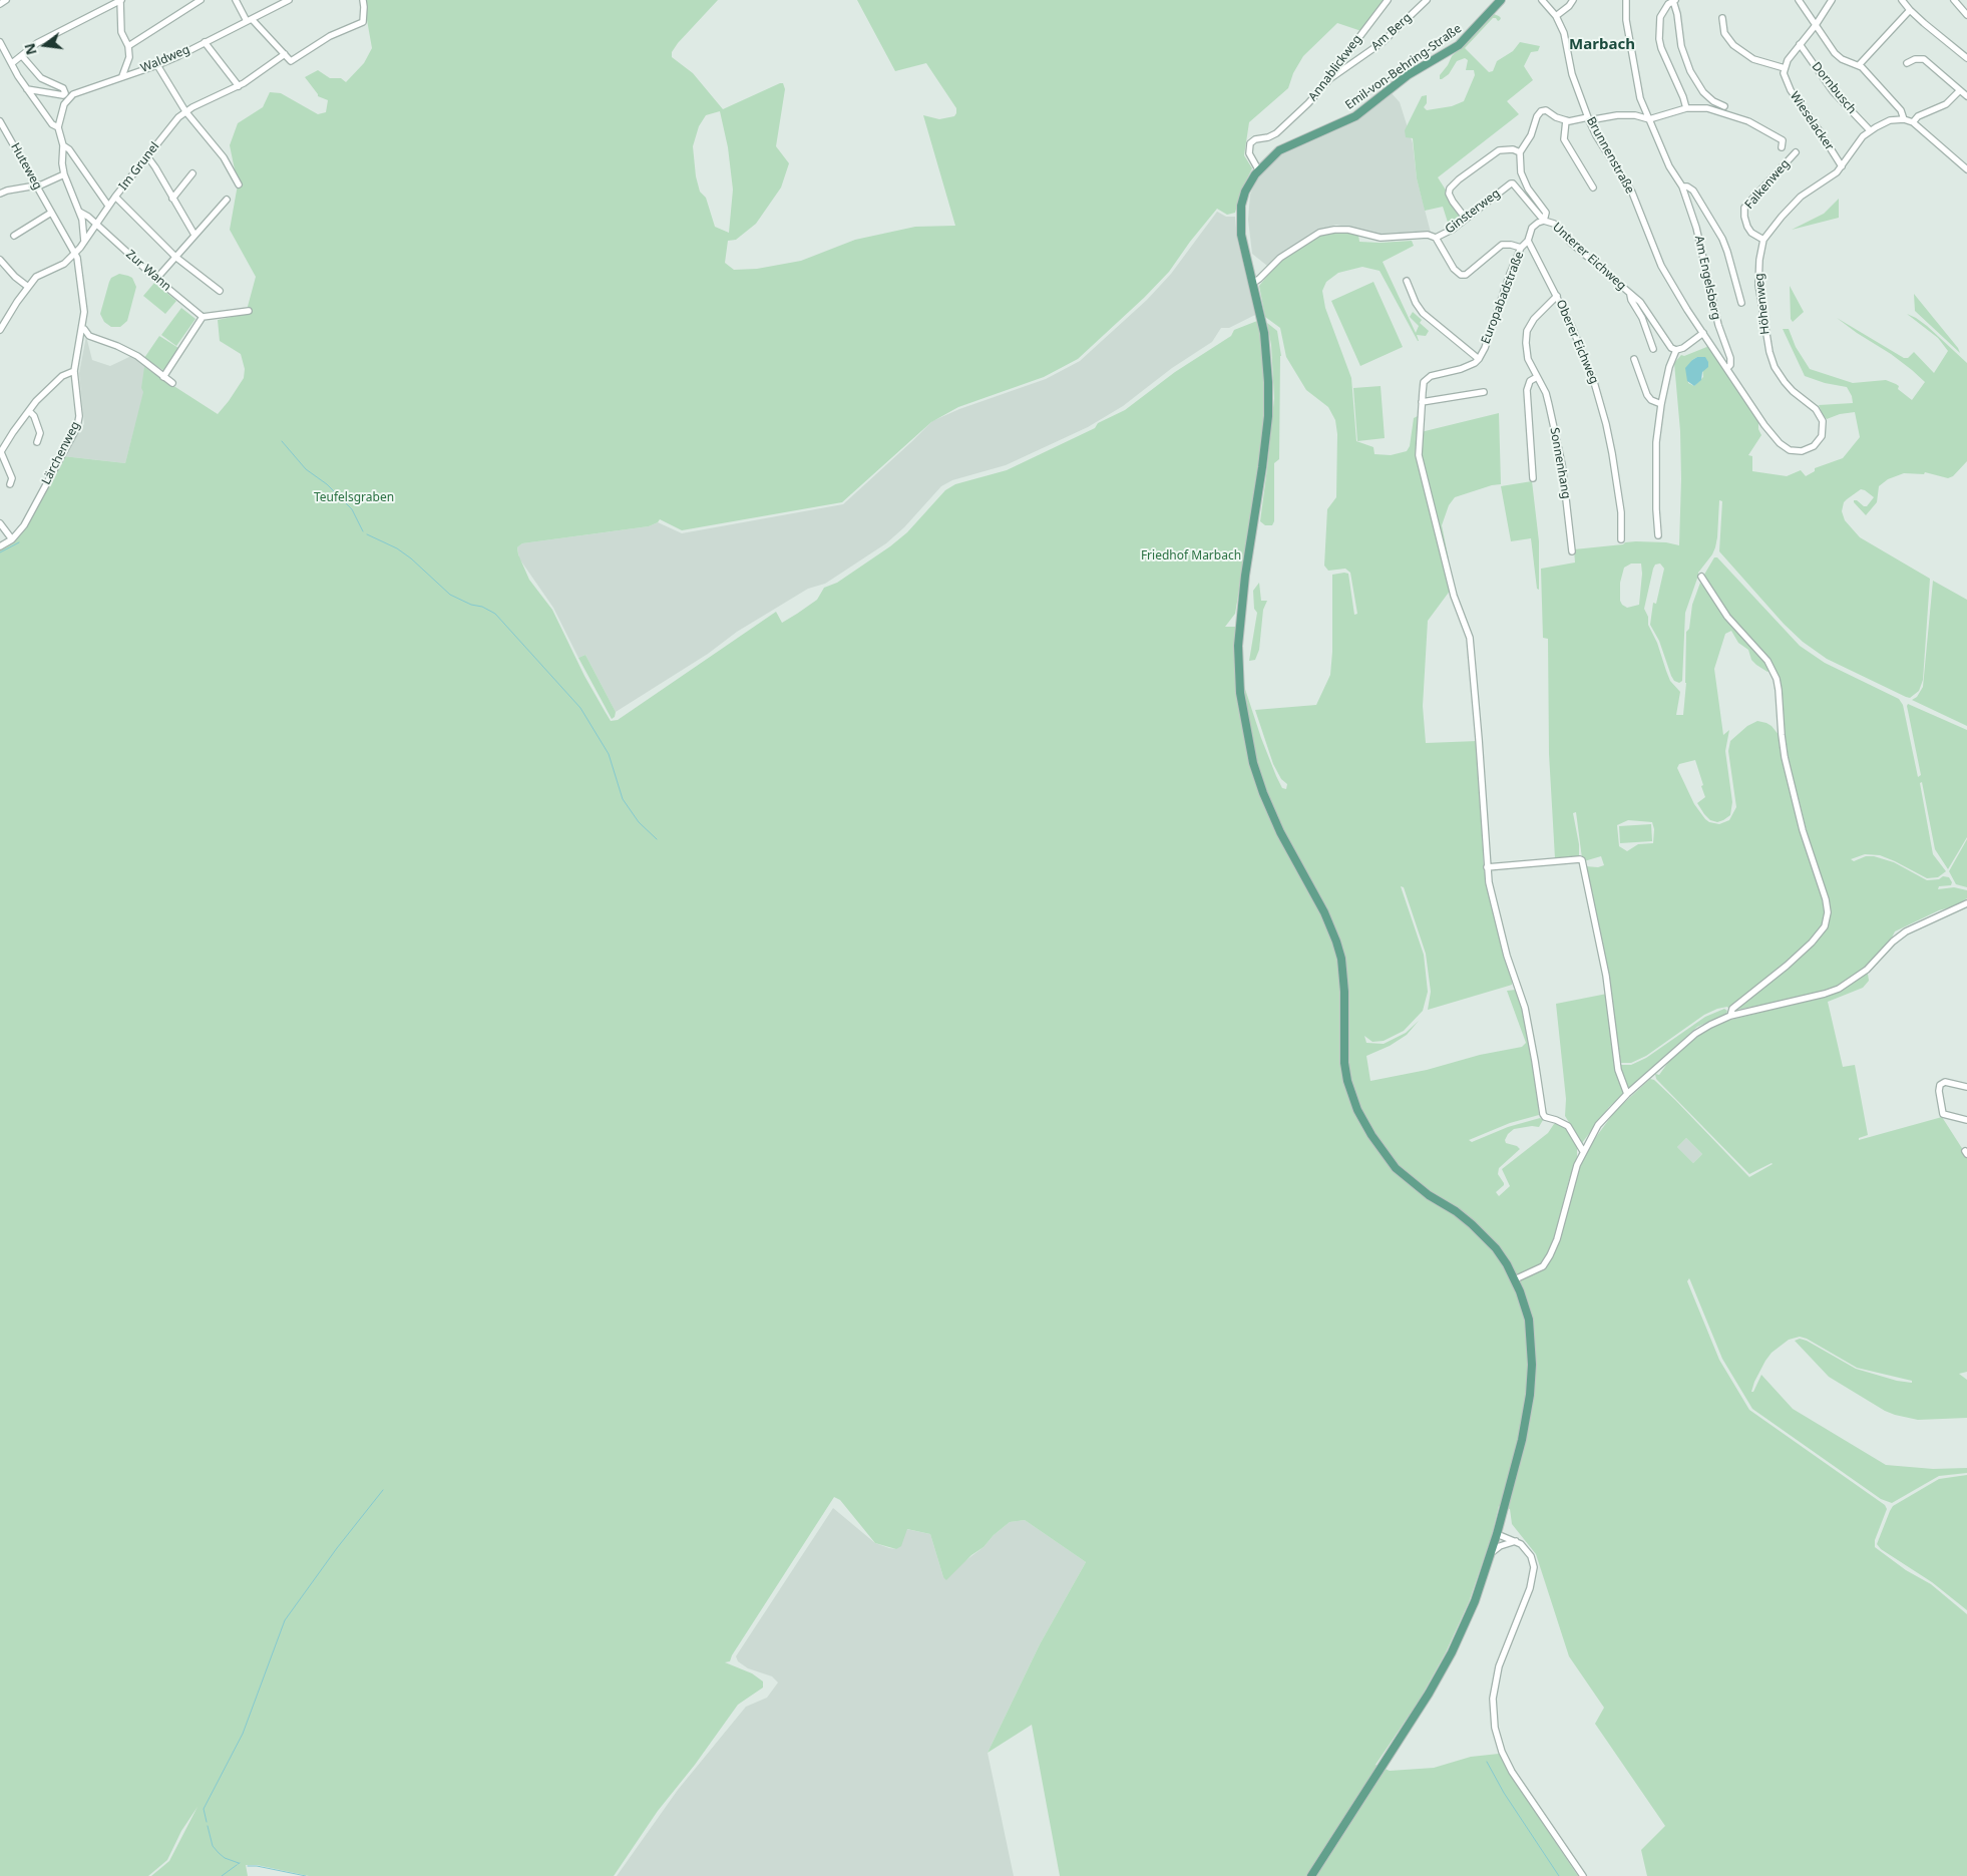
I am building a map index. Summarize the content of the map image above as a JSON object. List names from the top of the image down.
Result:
{
  "streets": {
    "main road": ["Emil-von-Behring-Straße"],
    "street": [
      "Am Berg",
      "Waldweg",
      "Annablickweg",
      "Dornbusch",
      "Wieselacker",
      "Brunnenstraße",
      "Huteweg",
      "Im Grunel",
      "Falkenweg",
      "Ginsterweg",
      "Unterer Eichweg",
      "Zur Wann",
      "Am Engelsberg",
      "Europabadstraße",
      "Höhenweg",
      "Oberer Eichweg",
      "Lärchenweg",
      "Sonnenhang"
    ]
  },
  "crossings": [
    ["Am Berg", "Annablickweg"],
    ["Emil-von-Behring-Straße", "Annablickweg"],
    ["Emil-von-Behring-Straße", "Ginsterweg"],
    ["Dornbusch", "Höhenweg"],
    ["Wieselacker", "Höhenweg"],
    ["Brunnenstraße", "Höhenweg"],
    ["Huteweg", "Lärchenweg"],
    ["Im Grunel", "Zur Wann"],
    ["Falkenweg", "Höhenweg"],
    ["Ginsterweg", "Unterer Eichweg"],
    ["Unterer Eichweg", "Europabadstraße"],
    ["Unterer Eichweg", "Oberer Eichweg"],
    ["Am Engelsberg", "Höhenweg"],
    ["Europabadstraße", "Oberer Eichweg"],
    ["Oberer Eichweg", "Sonnenhang"]
  ],
  "districts": ["Marbach"],
  "parks": ["Teufelsgraben", "Friedhof Marbach"],
  "north": "left"
}
